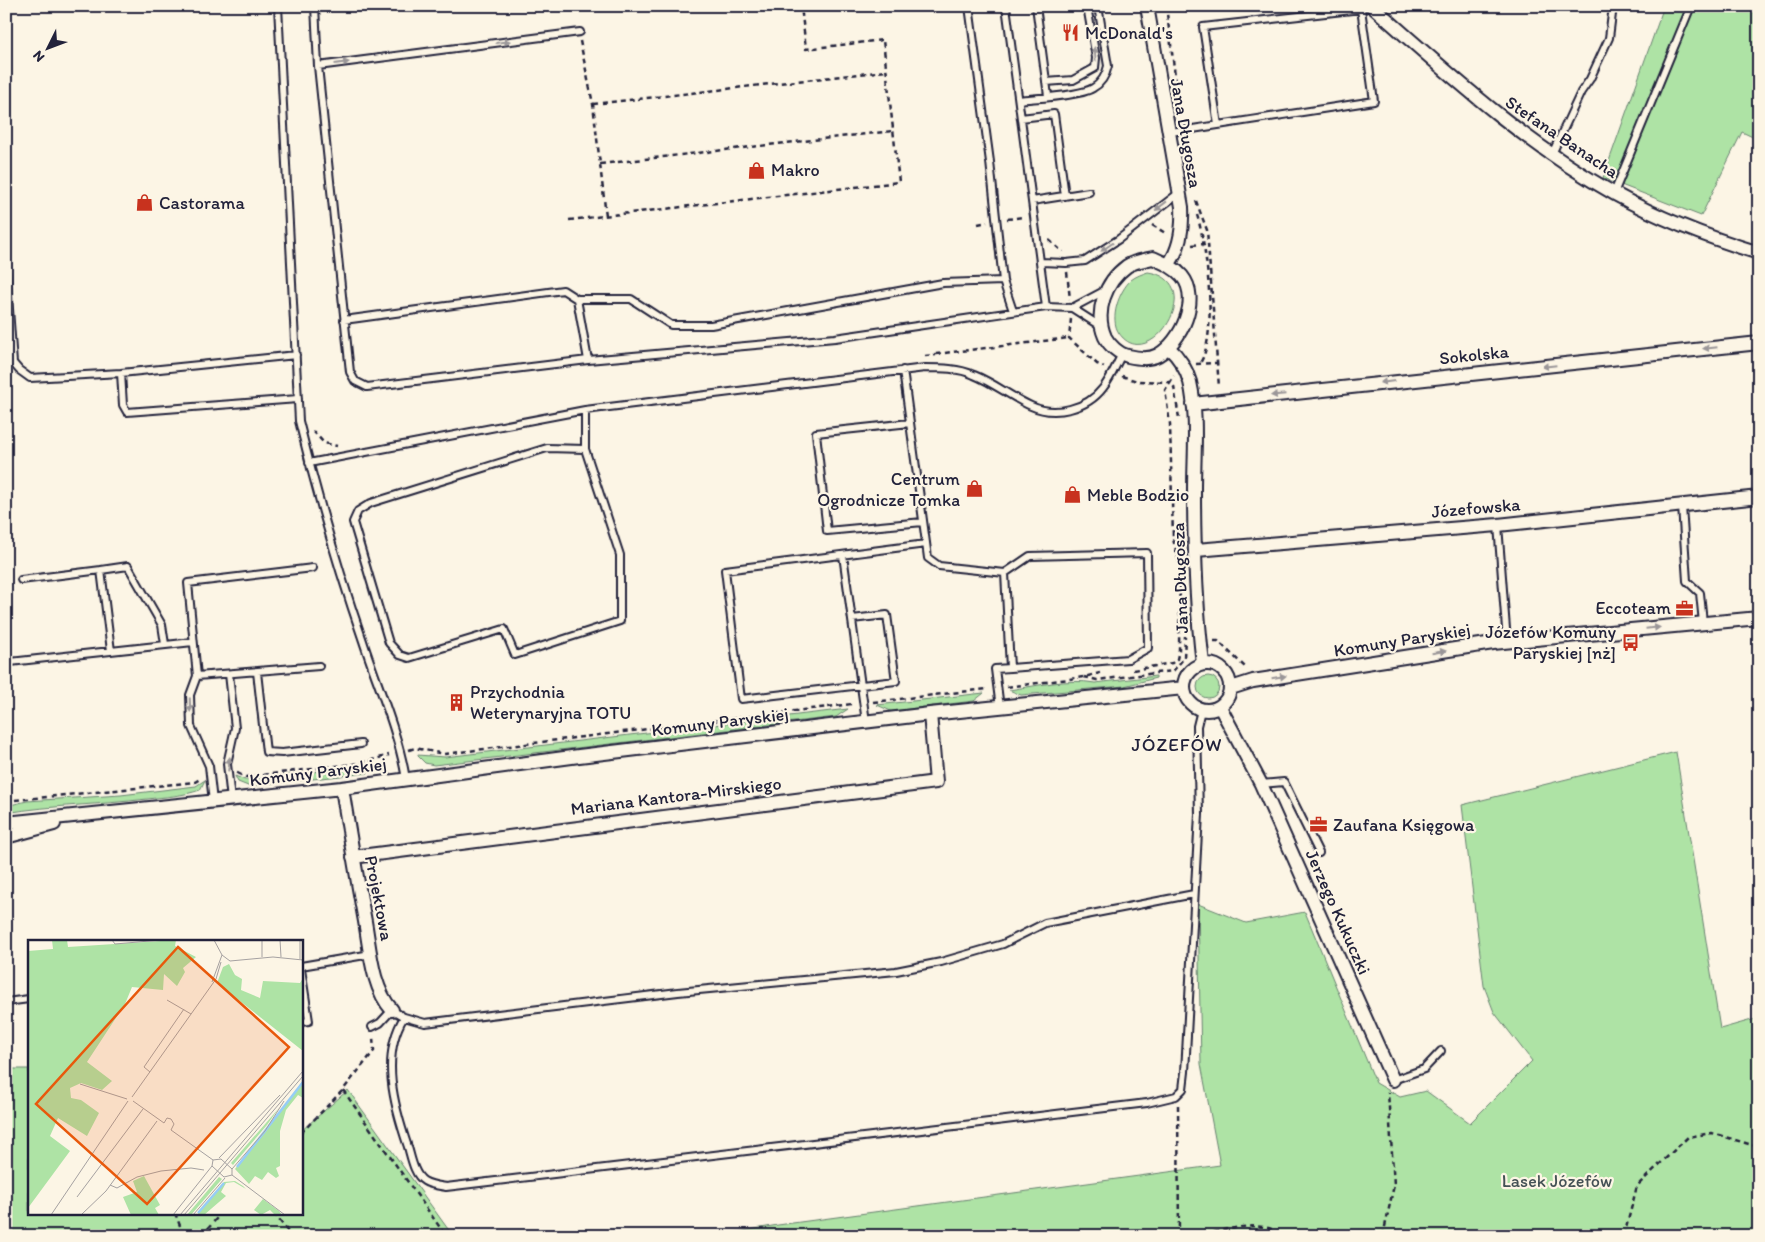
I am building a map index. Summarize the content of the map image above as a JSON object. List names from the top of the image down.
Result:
{
  "streets": {
    "street": [
      "Jana Długosza",
      "Stefana Banacha",
      "Sokolska",
      "Józefowska",
      "Komuny Paryskiej",
      "Mariana Kantora-Mirskiego",
      "Projektowa",
      "Jerzego Kukuczki"
    ]
  },
  "crossings": [
    ["Jana Długosza", "Sokolska"],
    ["Jana Długosza", "Józefowska"],
    ["Jana Długosza", "Komuny Paryskiej"],
    ["Jana Długosza", "Jerzego Kukuczki"],
    ["Komuny Paryskiej", "Mariana Kantora-Mirskiego"],
    ["Komuny Paryskiej", "Projektowa"],
    ["Komuny Paryskiej", "Jerzego Kukuczki"],
    ["Mariana Kantora-Mirskiego", "Projektowa"]
  ],
  "one_way": ["Sokolska"],
  "districts": ["JÓZEFÓW"],
  "parks": ["Lasek Józefów"],
  "places": {
    "restaurant": ["McDonald's"],
    "shop": [
      "Makro",
      "Castorama",
      "Centrum Ogrodnicze Tomka",
      "Meble Bodzio"
    ],
    "office": ["Eccoteam", "Zaufana Księgowa"],
    "bus stop": ["Józefów Komuny Paryskiej [nż]"],
    "building": ["Przychodnia Weterynaryjna TOTU"]
  },
  "north": "bottom left"
}
